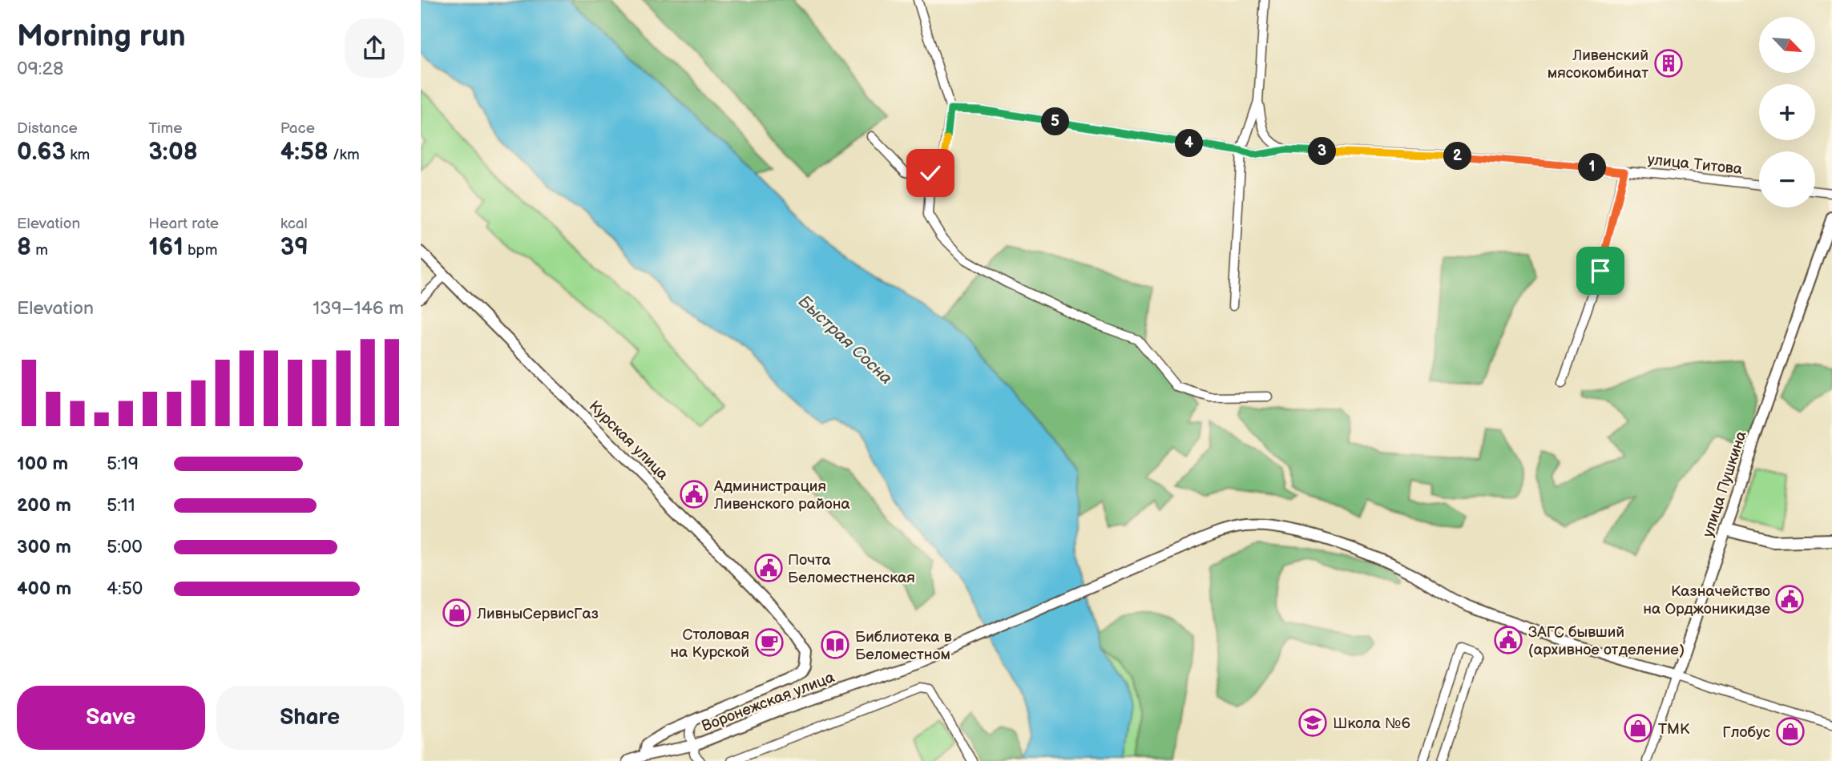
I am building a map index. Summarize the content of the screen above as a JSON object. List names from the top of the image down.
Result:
{
  "streets": {
    "street": [
      "улица Титова",
      "Курская улица",
      "улица Пушкина",
      "Воронежская улица"
    ]
  },
  "crossings": [
    ["Курская улица", "Воронежская улица"],
    ["улица Пушкина", "Воронежская улица"]
  ],
  "water": ["Быстрая Сосна"],
  "places": {
    "building": ["Ливенский мясокомбинат"],
    "public building": [
      "Администрация Ливенского района",
      "Почта Беломестненская",
      "Казначейство на Орджоникидзе",
      "ЗАГС бывший (архивное отделение)"
    ],
    "shop": ["ЛивныСервисГаз", "ТМК", "Глобус"],
    "cafe": ["Столовая на Курской"],
    "library": ["Библиотека в Беломестном"],
    "school or university": ["Школа №6"]
  },
  "north": "bottom right",
  "page": {
    "heading": ["Morning run", "09:28"],
    "map_buttons": ["+", "−"],
    "stats": [
      ["Distance", "0.63 km"],
      ["Time", "3:08"],
      ["Pace", "4:58 /km"],
      ["Elevation", "8 m"],
      ["Heart rate", "161 bpm"],
      ["kcal", "39"]
    ],
    "pins": [
      "5",
      "4",
      "3",
      "2",
      "1"
    ],
    "chart": ["Elevation", "139–146 m"],
    "list": [
      {
        "name": "100 m",
        "note": "5:19"
      },
      {
        "name": "200 m",
        "note": "5:11"
      },
      {
        "name": "300 m",
        "note": "5:00"
      },
      {
        "name": "400 m",
        "note": "4:50"
      }
    ],
    "buttons": ["Save", "Share"]
  }
}
